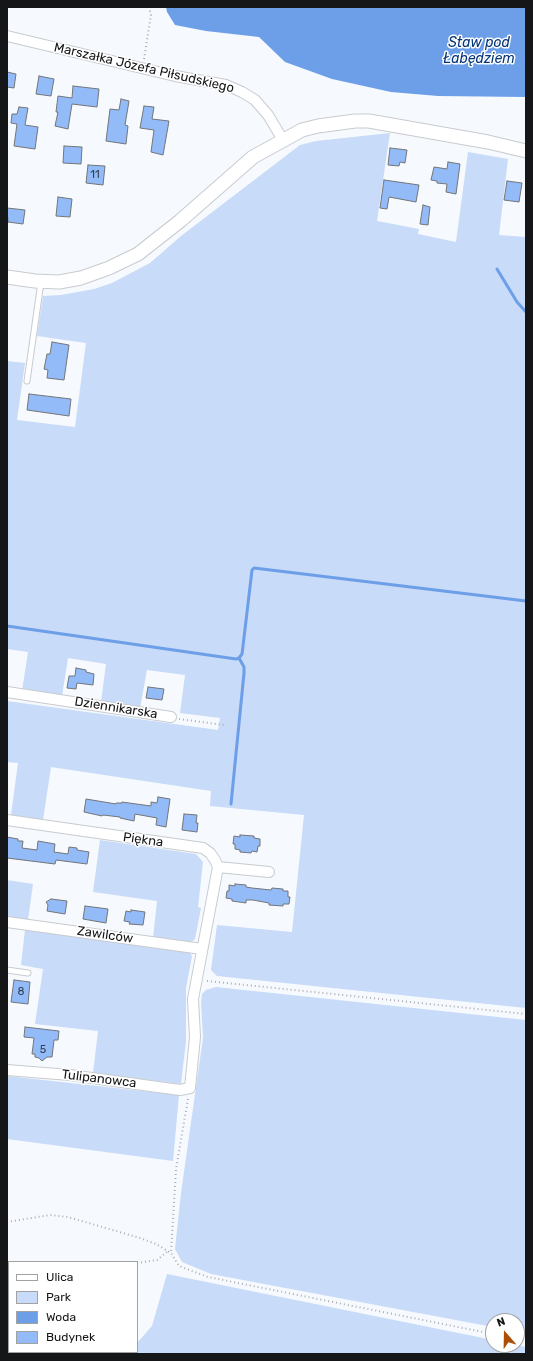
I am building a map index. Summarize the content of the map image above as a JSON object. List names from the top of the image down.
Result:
{
  "streets": {
    "street": [
      "Marszałka Józefa Piłsudskiego",
      "Dziennikarska",
      "Piękna",
      "Zawilców",
      "Tulipanowca"
    ]
  },
  "water": ["Staw pod Łabędziem"],
  "house_numbers": ["11", "8", "5"],
  "legend": [
    "Ulica",
    "Park",
    "Woda",
    "Budynek"
  ],
  "north": "top"
}
